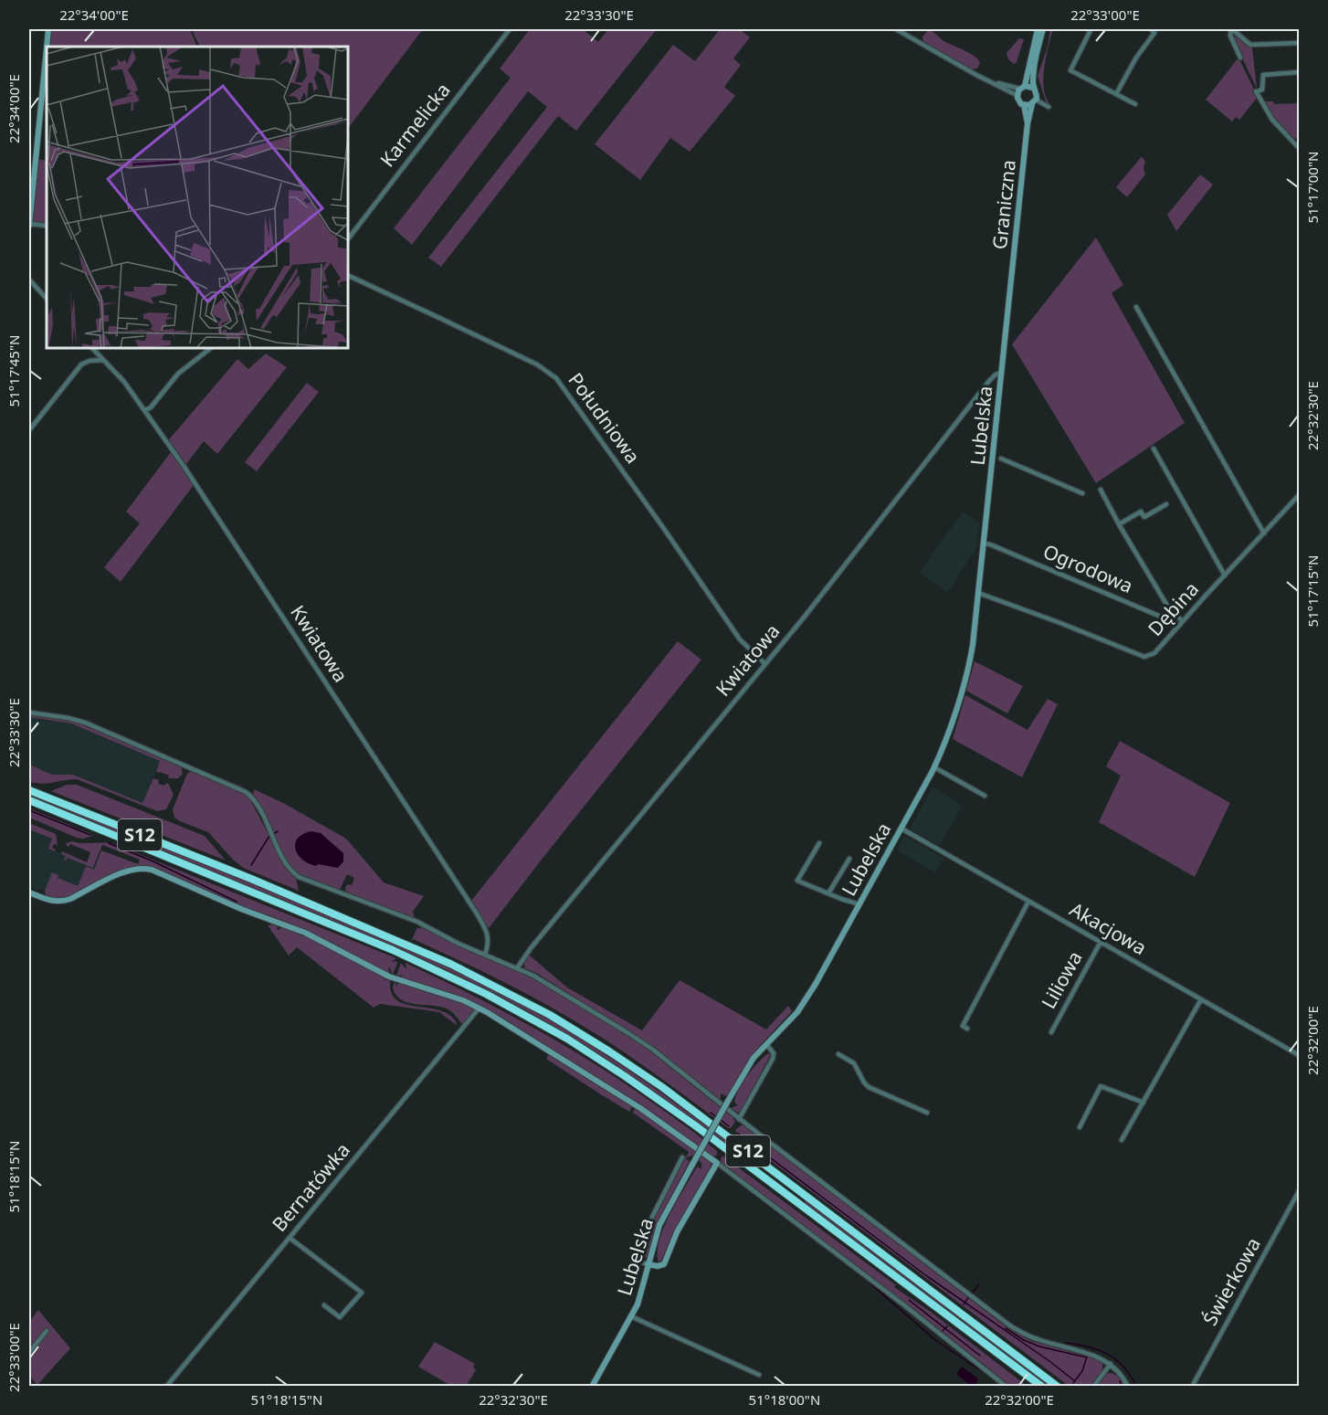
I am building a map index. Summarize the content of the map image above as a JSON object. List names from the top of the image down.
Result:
{
  "streets": {
    "highway": ["S12"],
    "street": [
      "Karmelicka",
      "Graniczna",
      "Południowa",
      "Lubelska",
      "Ogrodowa",
      "Dębina",
      "Kwiatowa",
      "Akacjowa",
      "Liliowa",
      "Bernatówka",
      "Świerkowa"
    ]
  },
  "crossings": [
    ["Graniczna", "Lubelska"],
    ["Południowa", "Kwiatowa"],
    ["Lubelska", "Ogrodowa"],
    ["Lubelska", "Dębina"],
    ["Lubelska", "Kwiatowa"],
    ["Lubelska", "Akacjowa"],
    ["Ogrodowa", "Dębina"],
    ["Akacjowa", "Liliowa"]
  ],
  "coordinates": [
    "22°34'00\"E",
    "22°33'30\"E",
    "22°33'00\"E",
    "51°17'00\"N",
    "51°17'45\"N",
    "22°32'30\"E",
    "51°17'15\"N",
    "22°32'00\"E",
    "51°18'15\"N",
    "51°18'00\"N"
  ]
}
